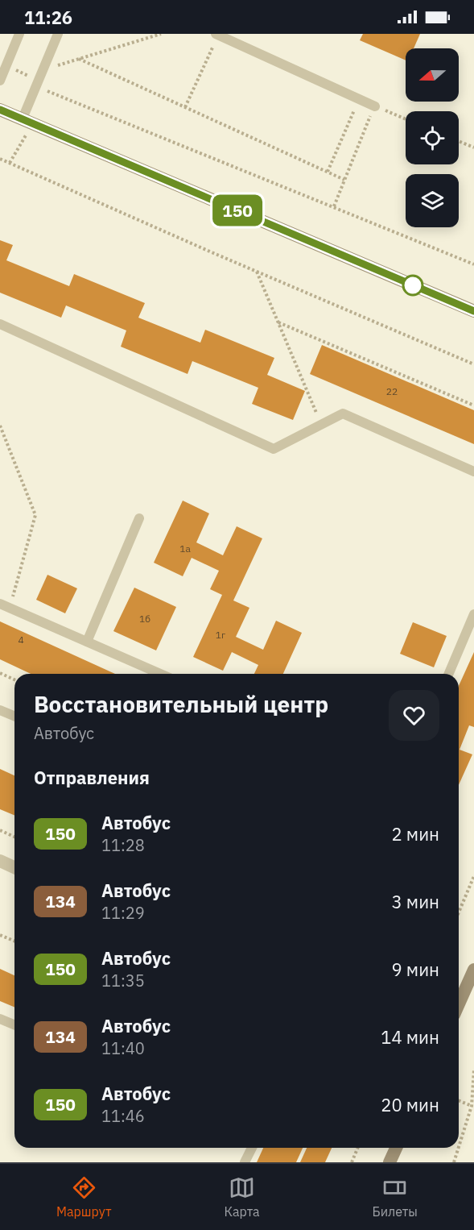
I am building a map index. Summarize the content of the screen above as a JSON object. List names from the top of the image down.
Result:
{
  "lines": ["bus line 150"],
  "house_numbers": [
    "22",
    "1а",
    "1б",
    "1г",
    "4"
  ],
  "north": "left",
  "page": {
    "status": "11:26",
    "on_map": "150",
    "heading": [
      ["Восстановительный центр", "Автобус"],
      "Отправления"
    ],
    "list": [
      {
        "mark": "150",
        "name": "Автобус",
        "note": "11:28",
        "value": "2 мин"
      },
      {
        "mark": "134",
        "name": "Автобус",
        "note": "11:29",
        "value": "3 мин"
      },
      {
        "mark": "150",
        "name": "Автобус",
        "note": "11:35",
        "value": "9 мин"
      },
      {
        "mark": "134",
        "name": "Автобус",
        "note": "11:40",
        "value": "14 мин"
      },
      {
        "mark": "150",
        "name": "Автобус",
        "note": "11:46",
        "value": "20 мин"
      }
    ],
    "tabs": ["Маршрут", "Карта", "Билеты"]
  }
}
